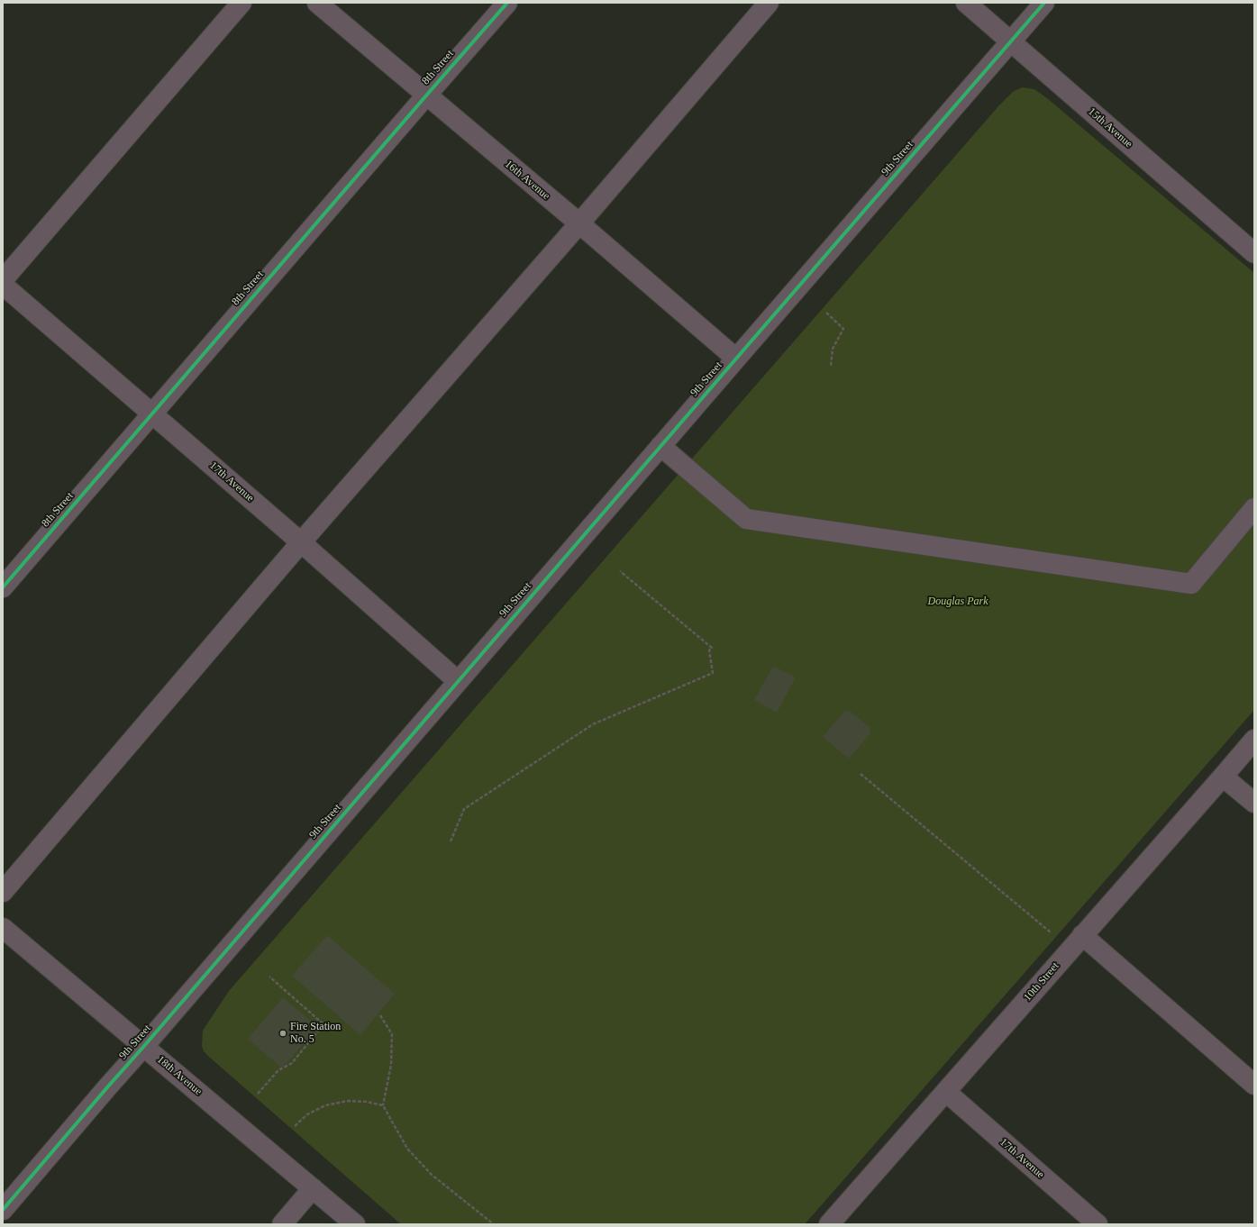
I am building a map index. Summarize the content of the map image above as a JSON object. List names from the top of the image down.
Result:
{
  "streets": {
    "street": [
      "8th Street",
      "15th Avenue",
      "9th Street",
      "16th Avenue",
      "17th Avenue",
      "10th Street",
      "18th Avenue"
    ]
  },
  "crossings": [
    ["8th Street", "16th Avenue"],
    ["8th Street", "17th Avenue"],
    ["15th Avenue", "9th Street"],
    ["9th Street", "16th Avenue"],
    ["9th Street", "17th Avenue"],
    ["9th Street", "18th Avenue"],
    ["17th Avenue", "10th Street"]
  ],
  "parks": ["Douglas Park"],
  "places": ["Fire Station No. 5"]
}
